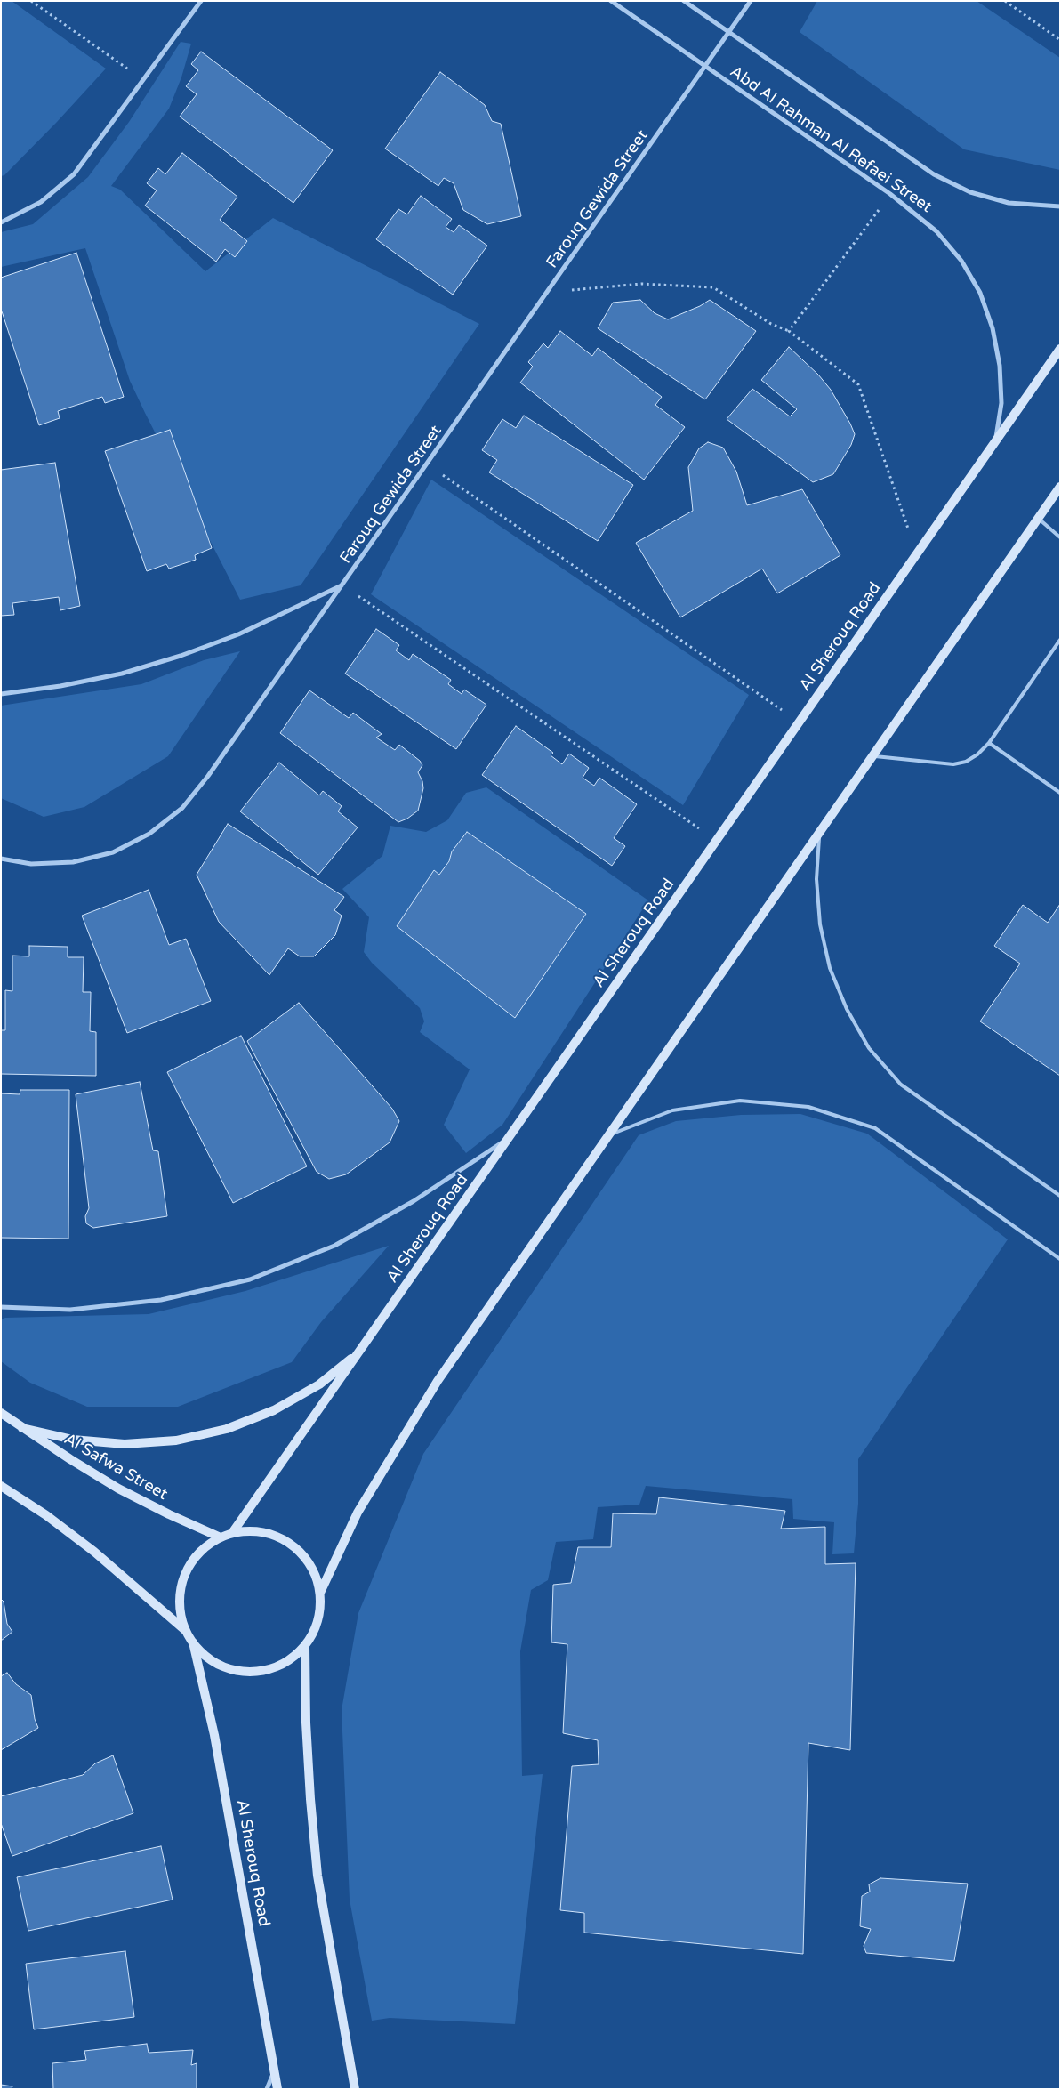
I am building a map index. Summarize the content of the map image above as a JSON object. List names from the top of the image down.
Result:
{
  "streets": {
    "street": [
      "Abd Al Rahman Al Refaei Street",
      "Farouq Gewida Street",
      "Al Sherouq Road",
      "Al Safwa Street"
    ]
  },
  "crossings": [
    ["Abd Al Rahman Al Refaei Street", "Farouq Gewida Street"],
    ["Abd Al Rahman Al Refaei Street", "Al Sherouq Road"],
    ["Al Sherouq Road", "Al Safwa Street"]
  ]
}
